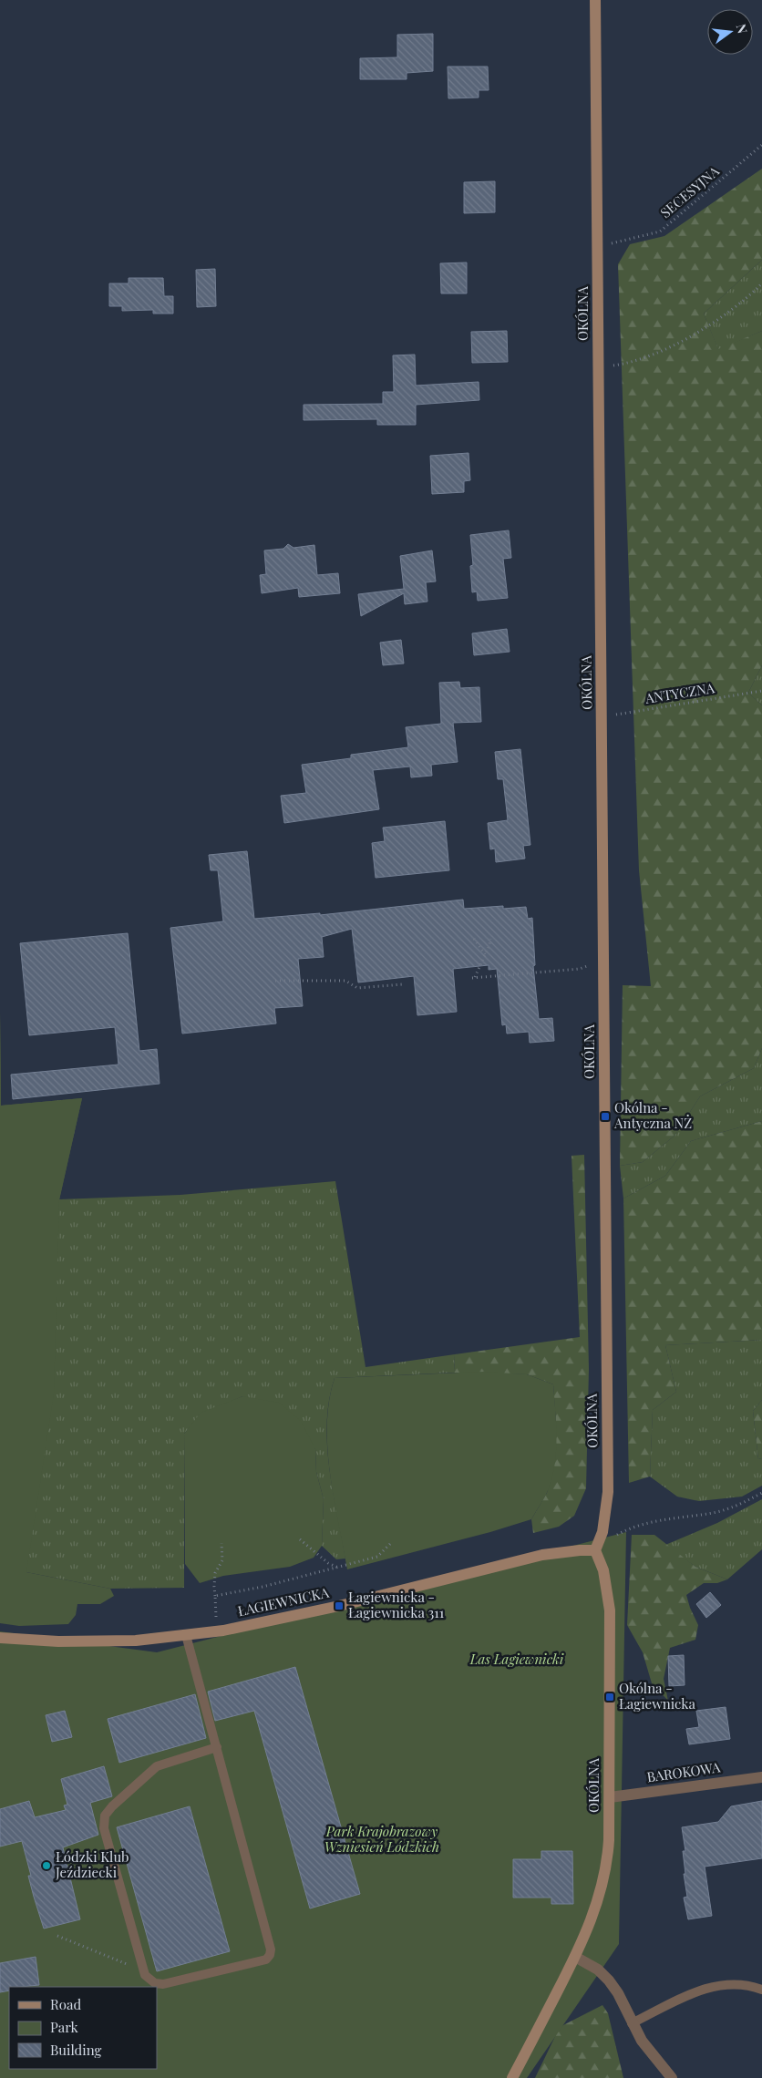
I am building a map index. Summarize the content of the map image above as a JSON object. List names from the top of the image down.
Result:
{
  "streets": {
    "street": ["OKÓLNA", "ŁAGIEWNICKA", "BAROKOWA"],
    "path": ["SECESYJNA", "ANTYCZNA"]
  },
  "crossings": [
    ["SECESYJNA", "OKÓLNA"],
    ["OKÓLNA", "ANTYCZNA"],
    ["OKÓLNA", "ŁAGIEWNICKA"],
    ["OKÓLNA", "BAROKOWA"]
  ],
  "parks": ["Las Łagiewnicki", "Park Krajobrazowy Wzniesień Łódzkich"],
  "places": {
    "transit": ["Okólna - Antyczna NŻ", "Łagiewnicka - Łagiewnicka 311", "Okólna - Łagiewnicka"],
    "other": ["Łódzki Klub Jeździecki"]
  },
  "legend": ["Road", "Park", "Building"],
  "north": "right"
}
